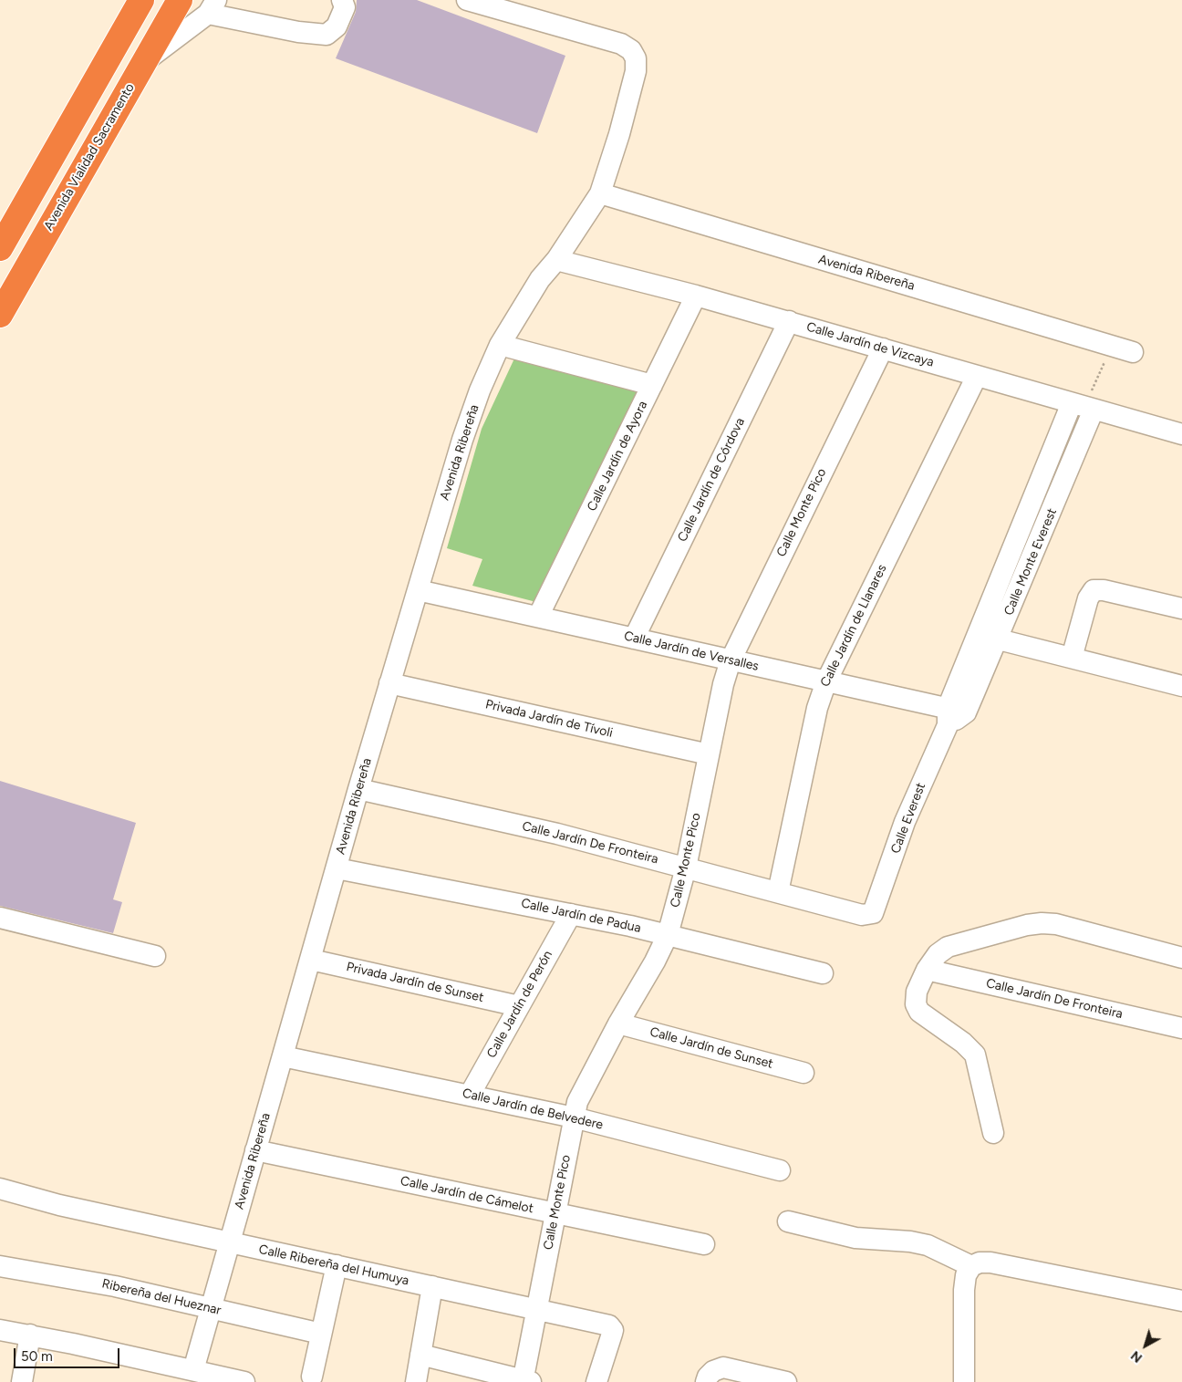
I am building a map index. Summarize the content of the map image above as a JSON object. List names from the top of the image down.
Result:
{
  "streets": {
    "highway": ["Avenida Vialidad Sacramento"],
    "street": [
      "Avenida Ribereña",
      "Calle Jardín de Vizcaya",
      "Calle Jardín de Ayora",
      "Calle Jardín de Córdova",
      "Calle Monte Pico",
      "Calle Monte Everest",
      "Calle Jardín de Llanares",
      "Calle Jardín de Versalles",
      "Privada Jardín de Tívoli",
      "Calle Everest",
      "Calle Jardín De Fronteira",
      "Calle Jardín de Padua",
      "Privada Jardín de Sunset",
      "Calle Jardín de Perón",
      "Calle Jardín de Sunset",
      "Calle Jardín de Belvedere",
      "Calle Jardín de Cámelot",
      "Calle Ribereña del Humuya",
      "Ribereña del Hueznar"
    ]
  },
  "crossings": [
    ["Avenida Ribereña", "Calle Jardín de Vizcaya"],
    ["Avenida Ribereña", "Calle Jardín de Versalles"],
    ["Avenida Ribereña", "Privada Jardín de Tívoli"],
    ["Avenida Ribereña", "Calle Jardín De Fronteira"],
    ["Avenida Ribereña", "Calle Jardín de Padua"],
    ["Avenida Ribereña", "Privada Jardín de Sunset"],
    ["Avenida Ribereña", "Calle Jardín de Belvedere"],
    ["Avenida Ribereña", "Calle Jardín de Cámelot"],
    ["Avenida Ribereña", "Calle Ribereña del Humuya"],
    ["Avenida Ribereña", "Ribereña del Hueznar"],
    ["Calle Jardín de Vizcaya", "Calle Jardín de Ayora"],
    ["Calle Jardín de Vizcaya", "Calle Jardín de Córdova"],
    ["Calle Jardín de Vizcaya", "Calle Monte Pico"],
    ["Calle Jardín de Vizcaya", "Calle Monte Everest"],
    ["Calle Jardín de Vizcaya", "Calle Jardín de Llanares"],
    ["Calle Jardín de Ayora", "Calle Jardín de Versalles"],
    ["Calle Jardín de Córdova", "Calle Jardín de Versalles"],
    ["Calle Monte Pico", "Calle Jardín de Versalles"],
    ["Calle Monte Pico", "Privada Jardín de Tívoli"],
    ["Calle Monte Pico", "Calle Jardín De Fronteira"],
    ["Calle Monte Pico", "Calle Jardín de Padua"],
    ["Calle Monte Pico", "Calle Jardín de Sunset"],
    ["Calle Monte Pico", "Calle Jardín de Belvedere"],
    ["Calle Monte Pico", "Calle Jardín de Cámelot"],
    ["Calle Monte Pico", "Calle Ribereña del Humuya"],
    ["Calle Monte Everest", "Calle Jardín de Versalles"],
    ["Calle Monte Everest", "Calle Everest"],
    ["Calle Jardín de Llanares", "Calle Jardín de Versalles"],
    ["Calle Jardín de Llanares", "Calle Jardín De Fronteira"],
    ["Calle Jardín de Versalles", "Calle Everest"],
    ["Calle Everest", "Calle Jardín De Fronteira"],
    ["Calle Jardín de Padua", "Calle Jardín de Perón"],
    ["Privada Jardín de Sunset", "Calle Jardín de Perón"],
    ["Calle Jardín de Perón", "Calle Jardín de Belvedere"]
  ],
  "scale_bar": "50 m",
  "north": "bottom left"
}
